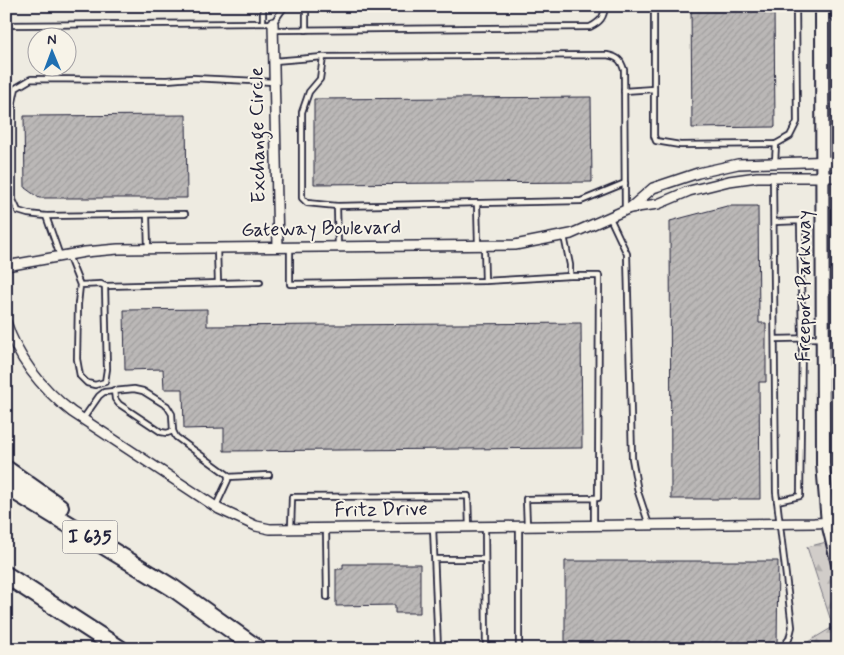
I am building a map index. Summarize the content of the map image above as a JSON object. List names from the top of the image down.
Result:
{
  "streets": {
    "highway": ["I 635"],
    "main road": ["Freeport Parkway"],
    "street": ["Exchange Circle", "Gateway Boulevard", "Fritz Drive"]
  },
  "crossings": [
    ["Exchange Circle", "Gateway Boulevard"],
    ["Gateway Boulevard", "Freeport Parkway"],
    ["Freeport Parkway", "Fritz Drive"]
  ],
  "north": "top"
}
